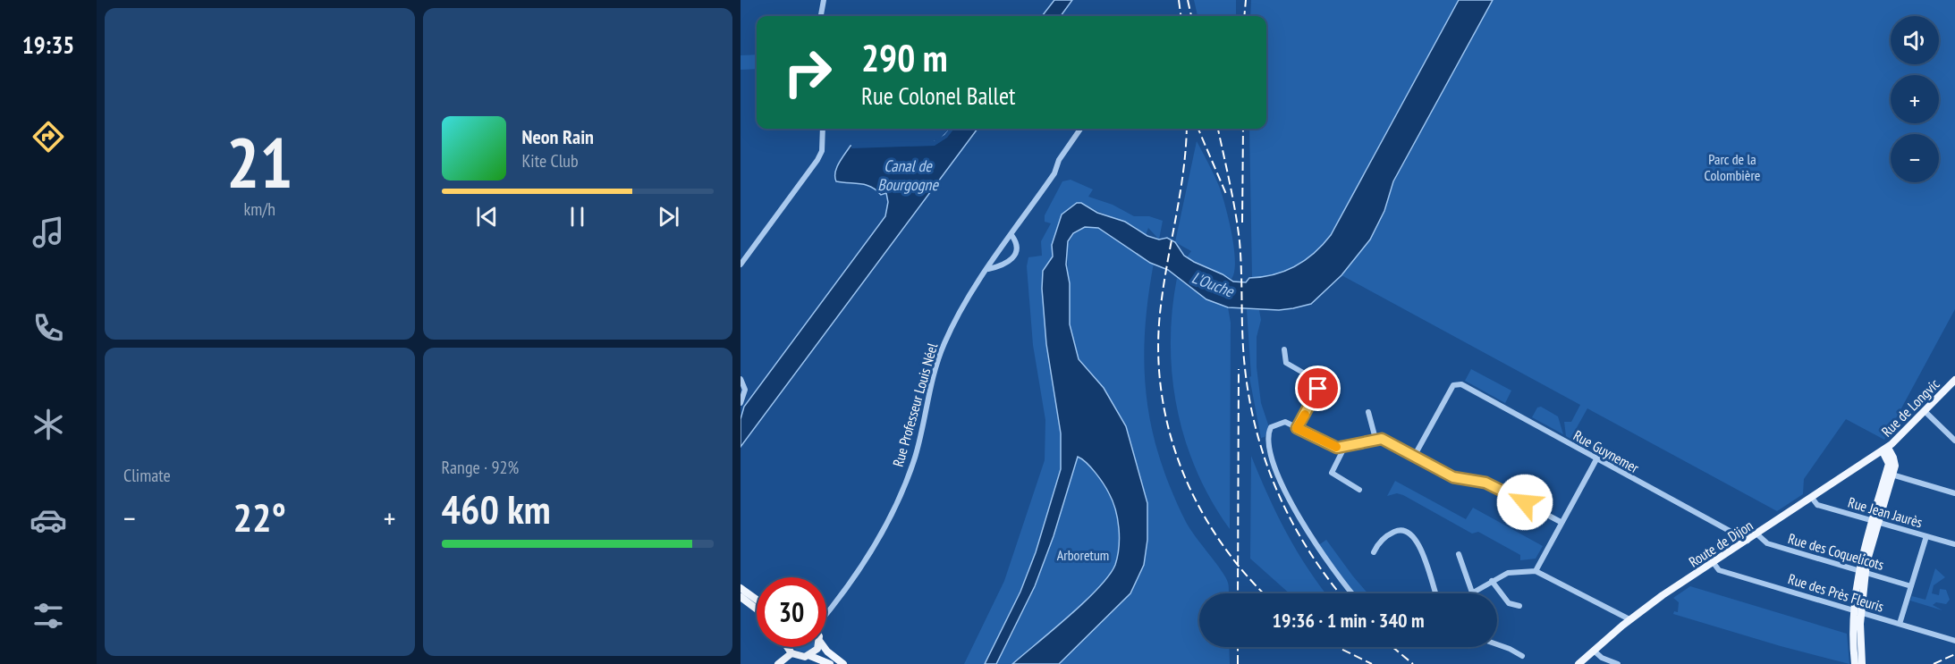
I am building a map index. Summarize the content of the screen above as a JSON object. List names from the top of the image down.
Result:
{
  "streets": {
    "main road": ["Rue de Longvic", "Route de Dijon"],
    "street": [
      "Rue Professeur Louis Néel",
      "Rue Guynemer",
      "Rue Jean Jaurès",
      "Rue des Coquelicots",
      "Rue des Près Fleuris"
    ]
  },
  "crossings": [
    ["Rue de Longvic", "Route de Dijon"],
    ["Rue Guynemer", "Route de Dijon"],
    ["Rue Jean Jaurès", "Route de Dijon"],
    ["Route de Dijon", "Rue des Coquelicots"],
    ["Route de Dijon", "Rue des Près Fleuris"]
  ],
  "water": ["Canal de Bourgogne", "L'Ouche"],
  "parks": ["Parc de la Colombière", "Arboretum"],
  "page": {
    "tabs": "19:35",
    "tile": [
      ["21", "km/h"],
      "Climate",
      ["Range · 92%", "460 km"]
    ],
    "map_buttons": ["+", "−"],
    "turn": ["290 m", "Rue Colonel Ballet"],
    "song": ["Neon Rain", "Kite Club"],
    "heat": ["−", "22°", "+"],
    "limit": "30",
    "trip": "19:36 · 1 min · 340 m"
  }
}
